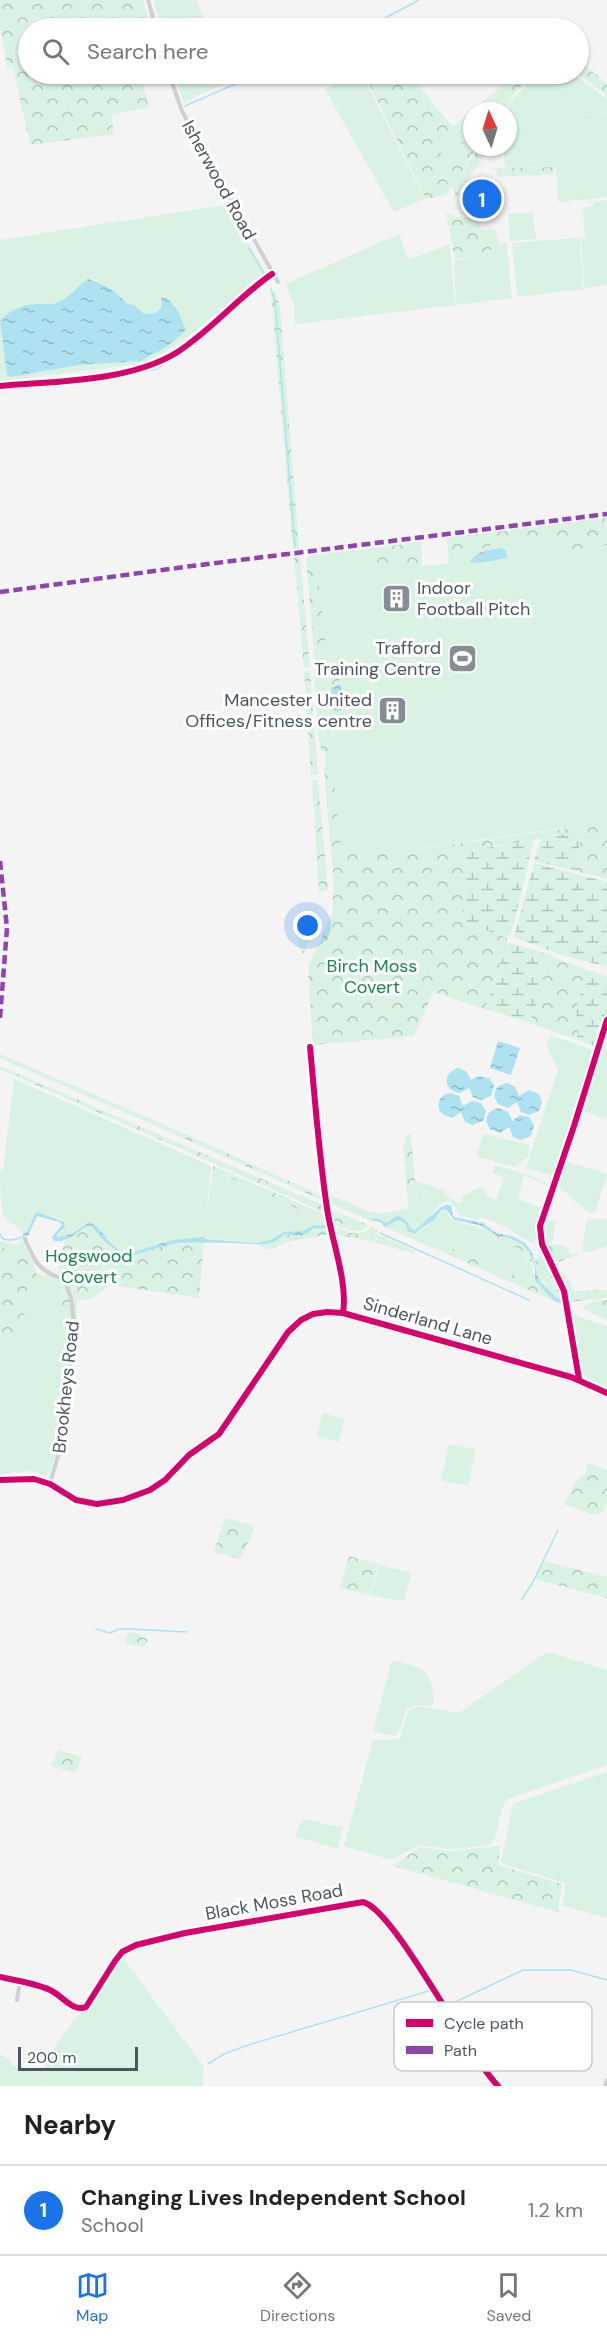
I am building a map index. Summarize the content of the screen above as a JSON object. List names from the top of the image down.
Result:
{
  "streets": {
    "street": [
      "Isherwood Road",
      "Sinderland Lane",
      "Brookheys Road",
      "Black Moss Road"
    ]
  },
  "crossings": [
    ["Sinderland Lane", "Brookheys Road"]
  ],
  "parks": ["Birch Moss Covert", "Hogswood Covert"],
  "places": {
    "building": ["Indoor Football Pitch", "Mancester United Offices/Fitness centre"],
    "sports": ["Trafford Training Centre"]
  },
  "legend": ["Cycle path", "Path"],
  "scale_bar": "200 m",
  "north": "top",
  "page": {
    "search": "Search here",
    "pins": "1",
    "scale": "200 m",
    "heading": "Nearby",
    "list": [
      {
        "mark": "1",
        "name": "Changing Lives Independent School",
        "note": "School",
        "value": "1.2 km"
      }
    ],
    "nav": ["Map", "Directions", "Saved"]
  }
}
